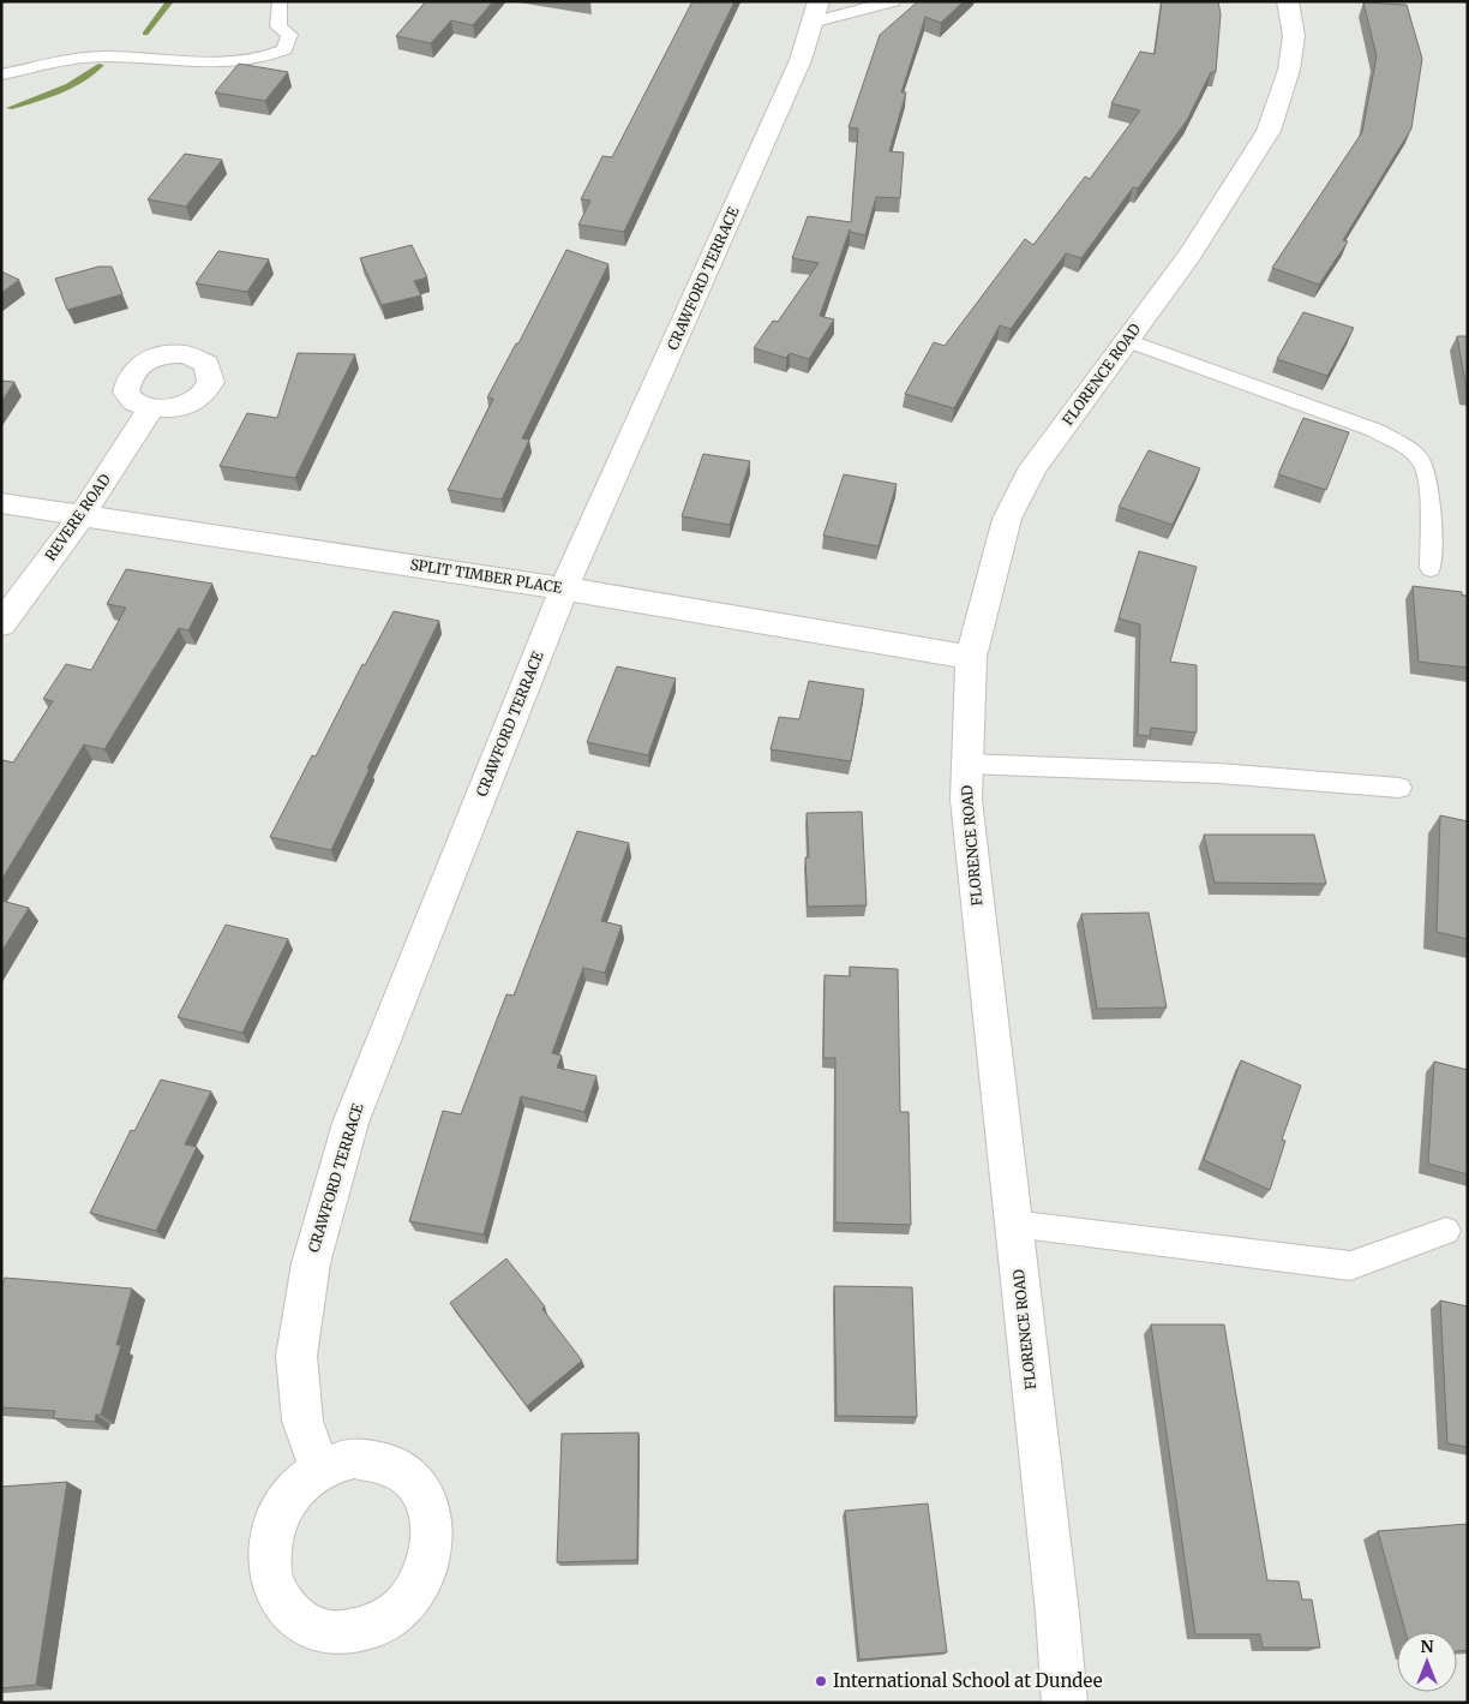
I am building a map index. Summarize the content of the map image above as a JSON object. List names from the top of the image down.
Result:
{
  "streets": {
    "street": [
      "CRAWFORD TERRACE",
      "FLORENCE ROAD",
      "REVERE ROAD",
      "SPLIT TIMBER PLACE"
    ]
  },
  "crossings": [
    ["CRAWFORD TERRACE", "SPLIT TIMBER PLACE"],
    ["FLORENCE ROAD", "SPLIT TIMBER PLACE"],
    ["REVERE ROAD", "SPLIT TIMBER PLACE"]
  ],
  "places": ["International School at Dundee"],
  "north": "top"
}
